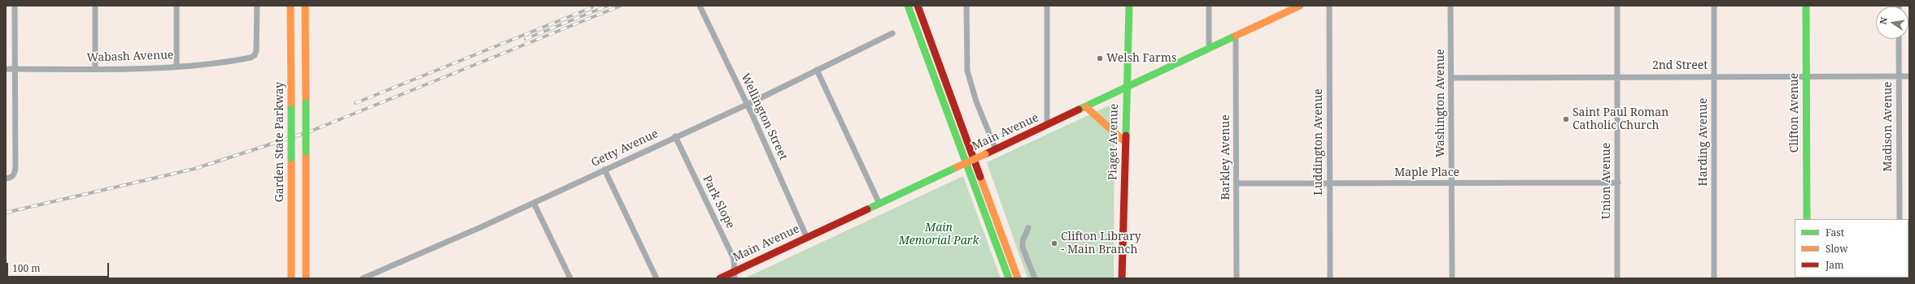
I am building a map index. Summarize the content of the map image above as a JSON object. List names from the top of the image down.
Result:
{
  "streets": {
    "main road": [
      "Clifton Avenue",
      "Main Avenue",
      "Garden State Parkway",
      "Piaget Avenue"
    ],
    "street": [
      "Wabash Avenue",
      "2nd Street",
      "Washington Avenue",
      "Wellington Street",
      "Madison Avenue",
      "Luddington Avenue",
      "Harding Avenue",
      "Getty Avenue",
      "Barkley Avenue",
      "Maple Place",
      "Union Avenue",
      "Park Slope"
    ]
  },
  "crossings": [
    ["2nd Street", "Washington Avenue"],
    ["2nd Street", "Clifton Avenue"],
    ["2nd Street", "Madison Avenue"],
    ["2nd Street", "Harding Avenue"],
    ["2nd Street", "Union Avenue"],
    ["Washington Avenue", "Maple Place"],
    ["Wellington Street", "Main Avenue"],
    ["Wellington Street", "Getty Avenue"],
    ["Main Avenue", "Piaget Avenue"],
    ["Main Avenue", "Barkley Avenue"],
    ["Main Avenue", "Park Slope"],
    ["Luddington Avenue", "Maple Place"],
    ["Getty Avenue", "Park Slope"],
    ["Barkley Avenue", "Maple Place"],
    ["Maple Place", "Union Avenue"]
  ],
  "parks": ["Main Memorial Park"],
  "places": ["Welsh Farms", "Saint Paul Roman Catholic Church", "Clifton Library - Main Branch"],
  "legend": ["Fast", "Slow", "Jam"],
  "scale_bar": "100 m",
  "north": "left"
}
